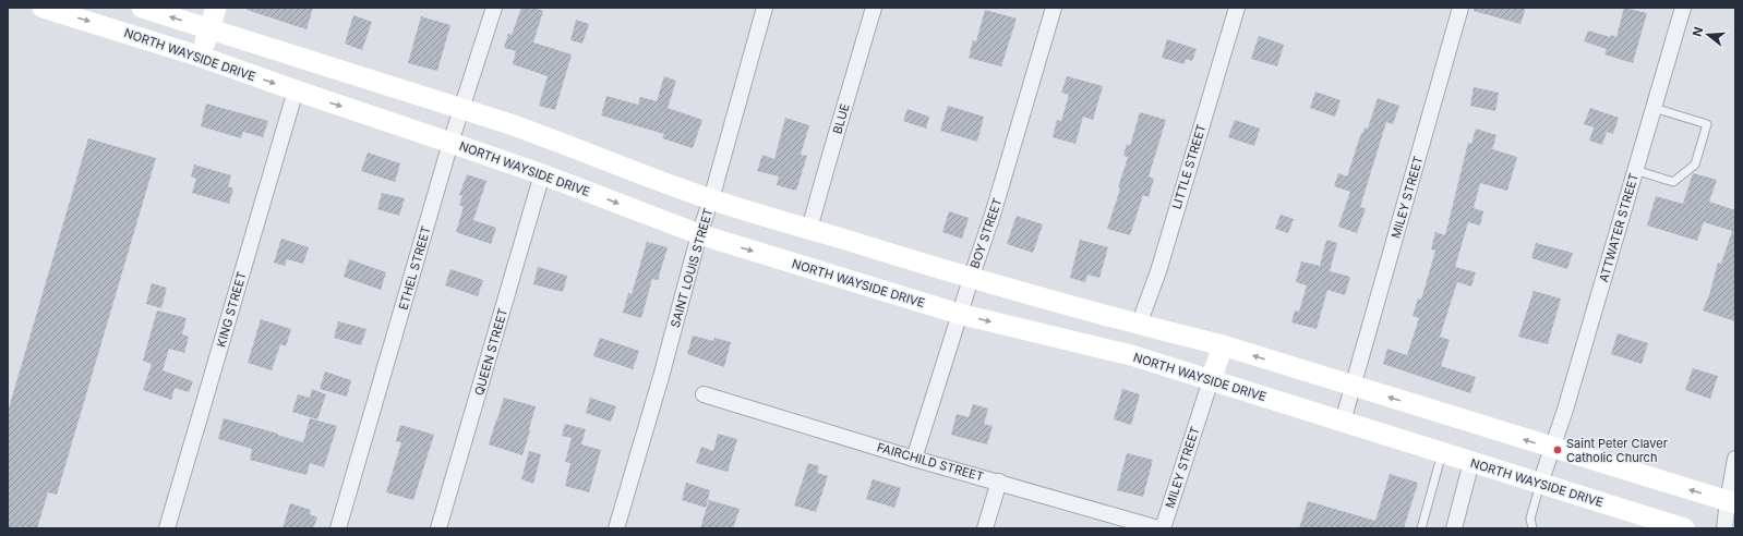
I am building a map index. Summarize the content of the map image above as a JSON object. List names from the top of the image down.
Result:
{
  "streets": {
    "main road": ["NORTH WAYSIDE DRIVE"],
    "street": [
      "BLUE",
      "LITTLE STREET",
      "MILEY STREET",
      "ATTWATER STREET",
      "BOY STREET",
      "ETHEL STREET",
      "SAINT LOUIS STREET",
      "KING STREET",
      "QUEEN STREET",
      "FAIRCHILD STREET"
    ]
  },
  "crossings": [
    ["NORTH WAYSIDE DRIVE", "MILEY STREET"],
    ["NORTH WAYSIDE DRIVE", "ATTWATER STREET"],
    ["NORTH WAYSIDE DRIVE", "BOY STREET"],
    ["NORTH WAYSIDE DRIVE", "ETHEL STREET"],
    ["NORTH WAYSIDE DRIVE", "SAINT LOUIS STREET"],
    ["NORTH WAYSIDE DRIVE", "KING STREET"],
    ["NORTH WAYSIDE DRIVE", "QUEEN STREET"],
    ["BOY STREET", "FAIRCHILD STREET"]
  ],
  "places": ["Saint Peter Claver Catholic Church"],
  "north": "left"
}
